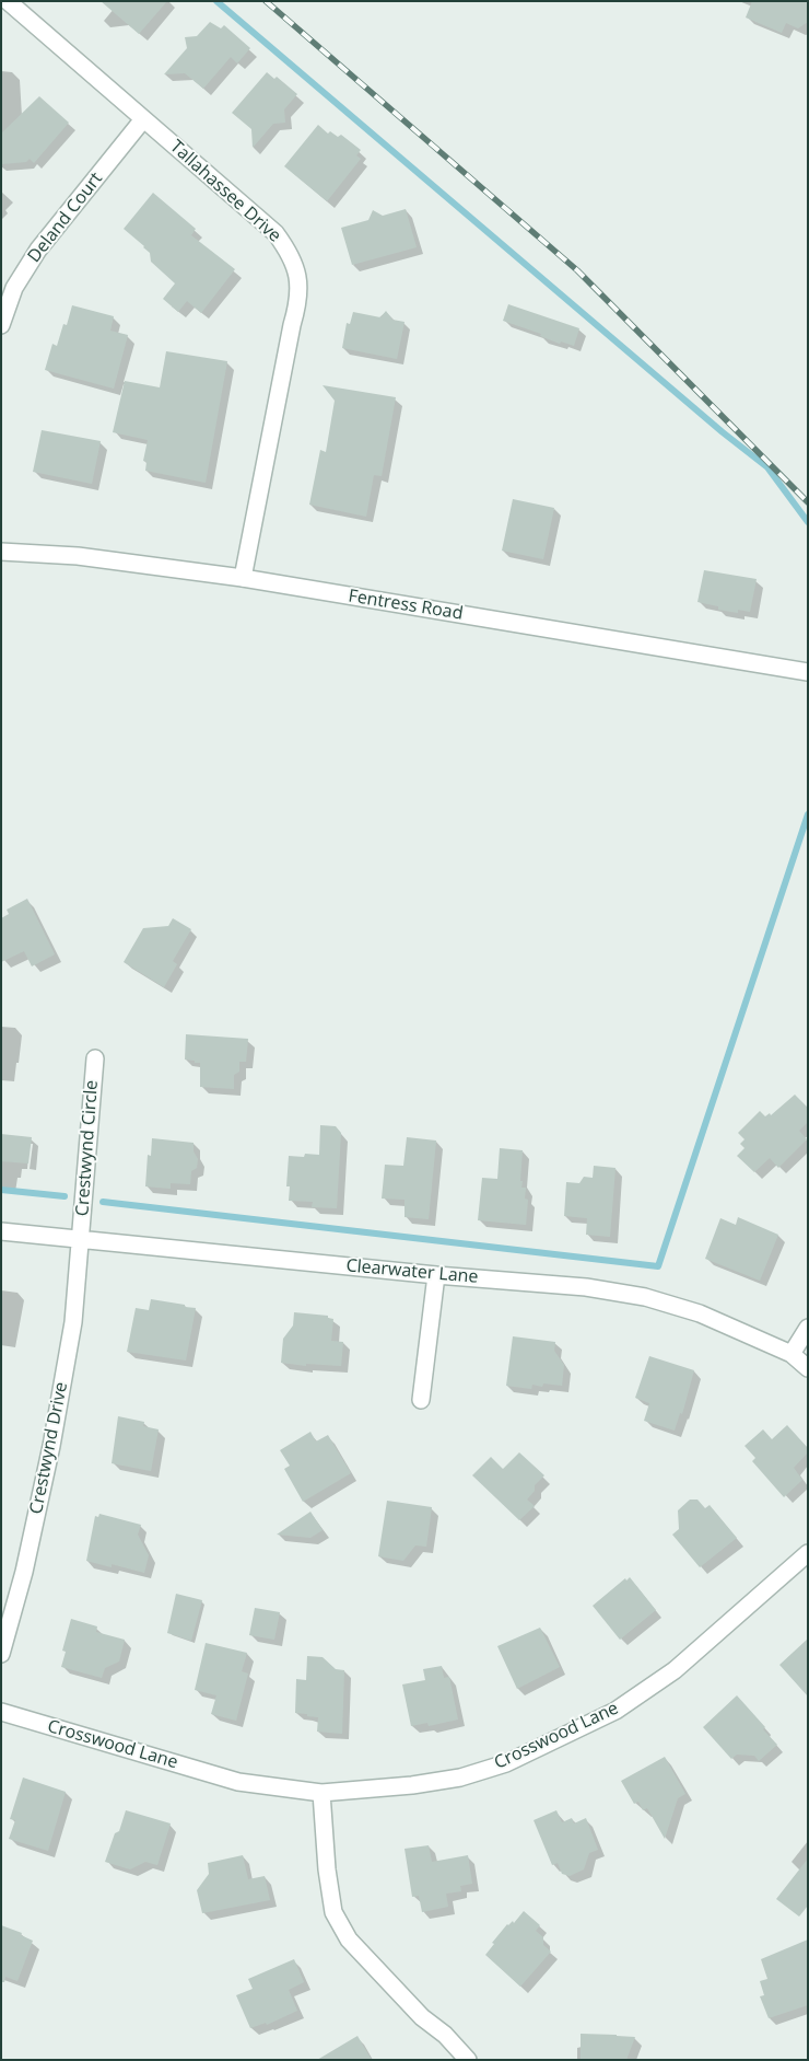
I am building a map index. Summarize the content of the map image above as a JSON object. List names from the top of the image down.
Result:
{
  "streets": {
    "street": [
      "Tallahassee Drive",
      "Deland Court",
      "Fentress Road",
      "Crestwynd Circle",
      "Clearwater Lane",
      "Crestwynd Drive",
      "Crosswood Lane"
    ]
  },
  "crossings": [
    ["Tallahassee Drive", "Deland Court"],
    ["Tallahassee Drive", "Fentress Road"],
    ["Crestwynd Circle", "Clearwater Lane"],
    ["Crestwynd Circle", "Crestwynd Drive"],
    ["Clearwater Lane", "Crestwynd Drive"]
  ]
}
